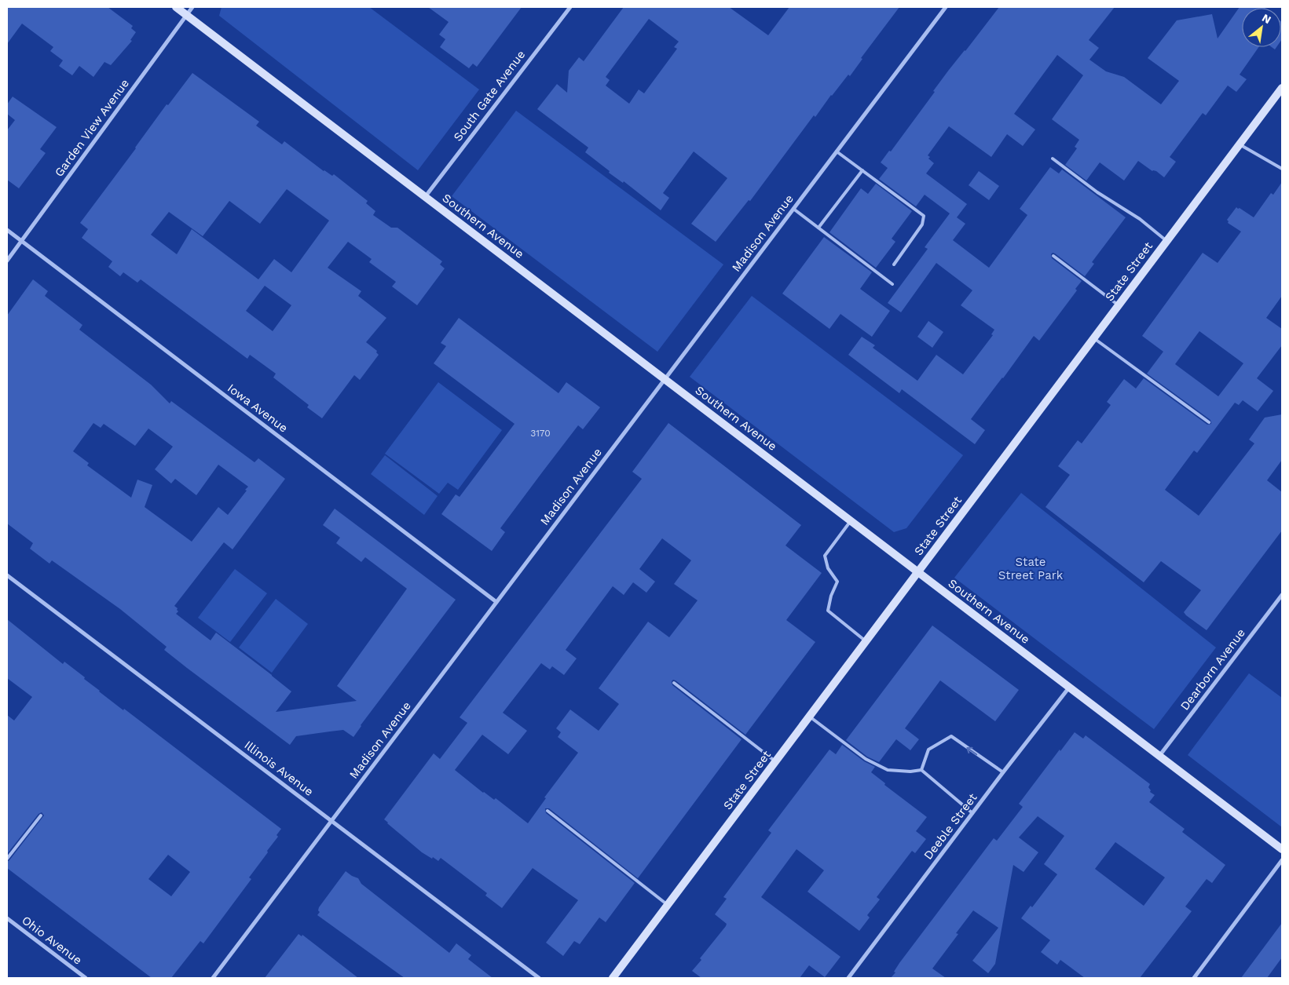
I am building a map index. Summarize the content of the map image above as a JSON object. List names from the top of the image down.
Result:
{
  "streets": {
    "street": [
      "South Gate Avenue",
      "Garden View Avenue",
      "Southern Avenue",
      "Madison Avenue",
      "State Street",
      "Iowa Avenue",
      "Dearborn Avenue",
      "Illinois Avenue",
      "Deeble Street",
      "Ohio Avenue"
    ]
  },
  "crossings": [
    ["South Gate Avenue", "Southern Avenue"],
    ["Garden View Avenue", "Southern Avenue"],
    ["Garden View Avenue", "Iowa Avenue"],
    ["Southern Avenue", "Madison Avenue"],
    ["Southern Avenue", "State Street"],
    ["Southern Avenue", "Dearborn Avenue"],
    ["Southern Avenue", "Deeble Street"],
    ["Madison Avenue", "Iowa Avenue"],
    ["Madison Avenue", "Illinois Avenue"]
  ],
  "parks": ["State Street Park"],
  "house_numbers": ["3170"],
  "north": "top right"
}
